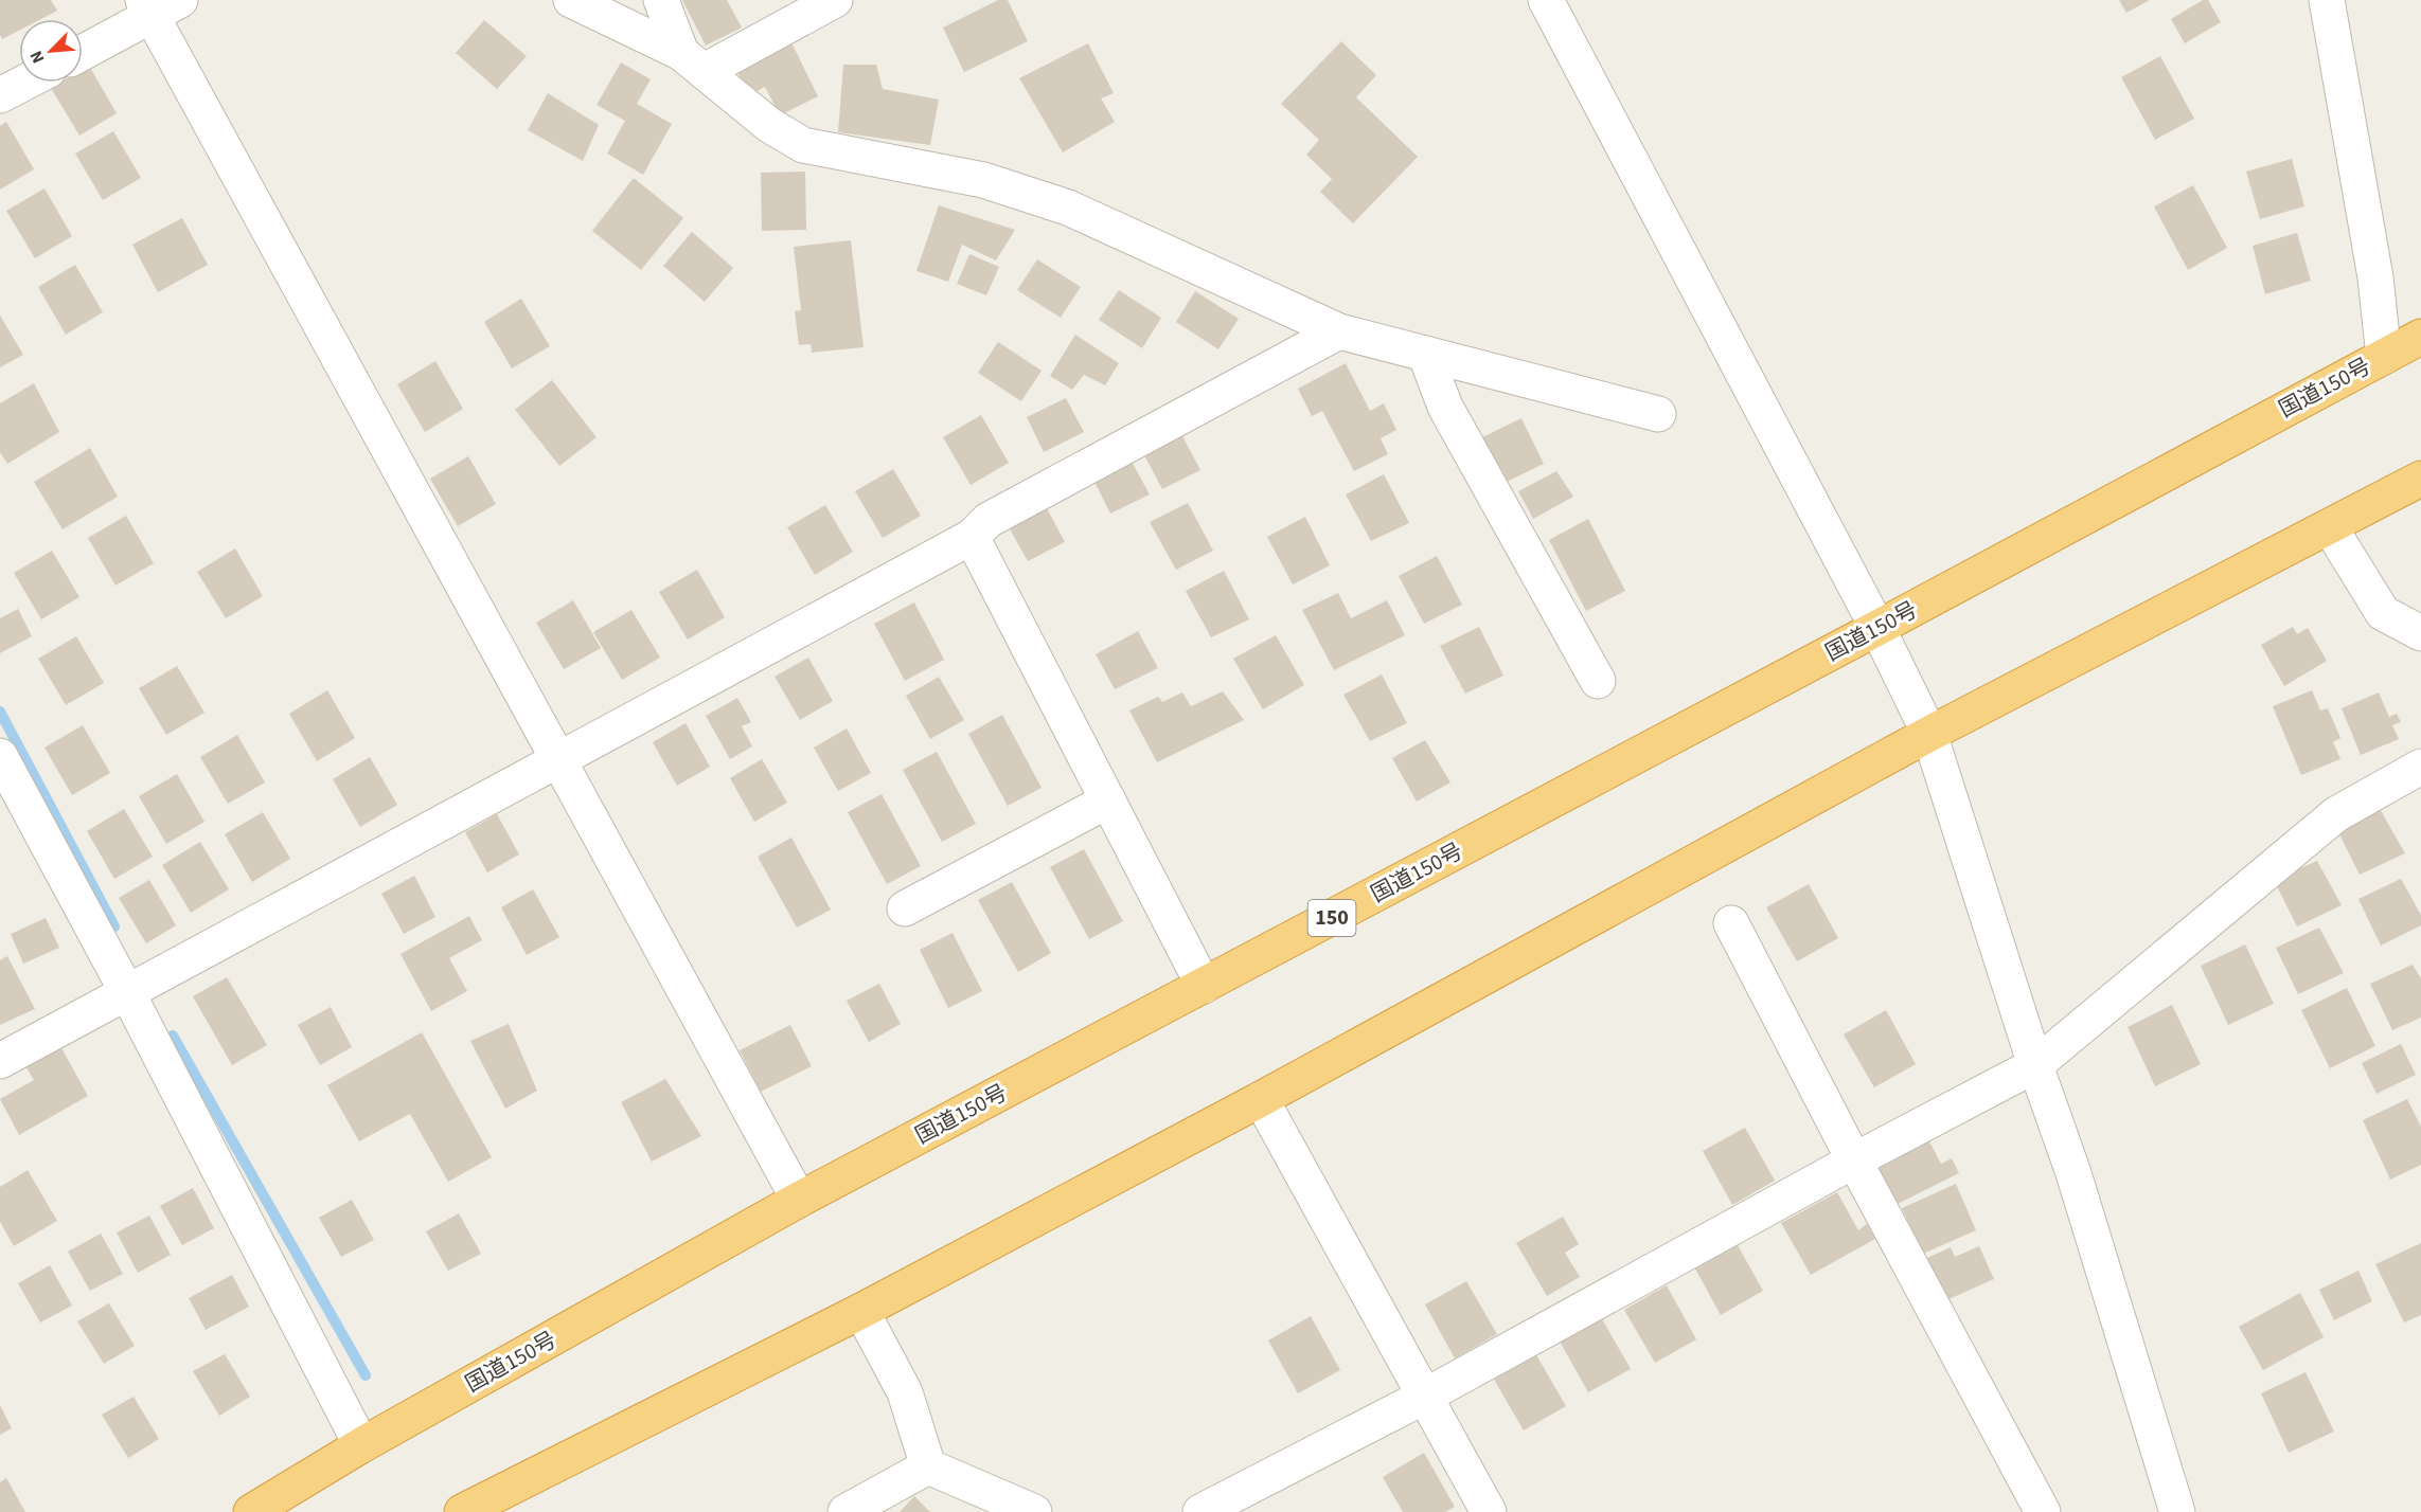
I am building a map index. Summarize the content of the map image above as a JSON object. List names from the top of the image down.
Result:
{
  "streets": {
    "highway": ["国道150号", "150"]
  },
  "north": "bottom left"
}
